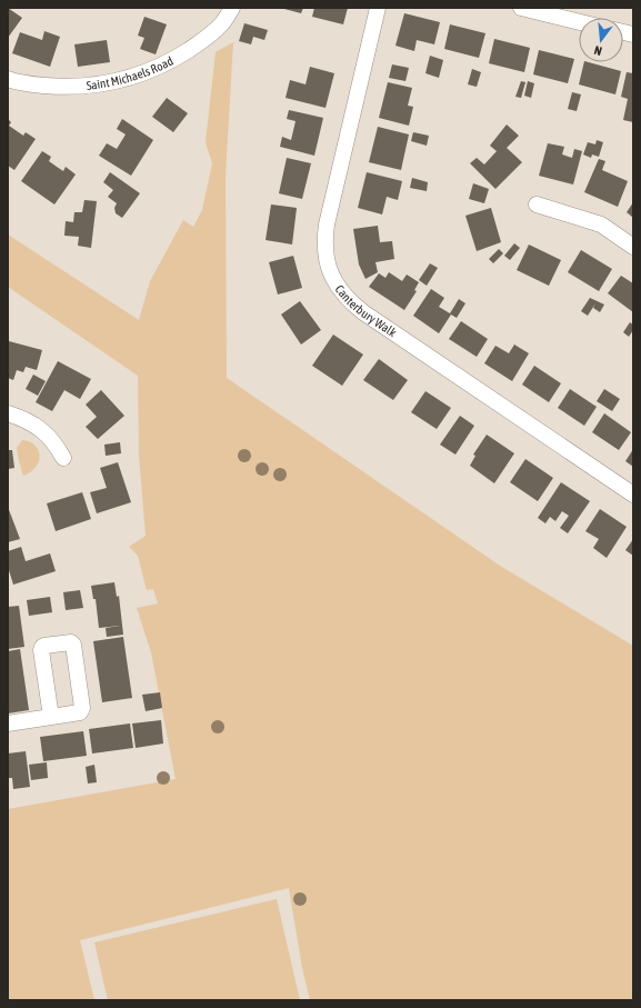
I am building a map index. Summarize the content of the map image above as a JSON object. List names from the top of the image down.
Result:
{
  "streets": {
    "street": ["Saint Michaels Road", "Canterbury Walk"]
  },
  "north": "bottom"
}
